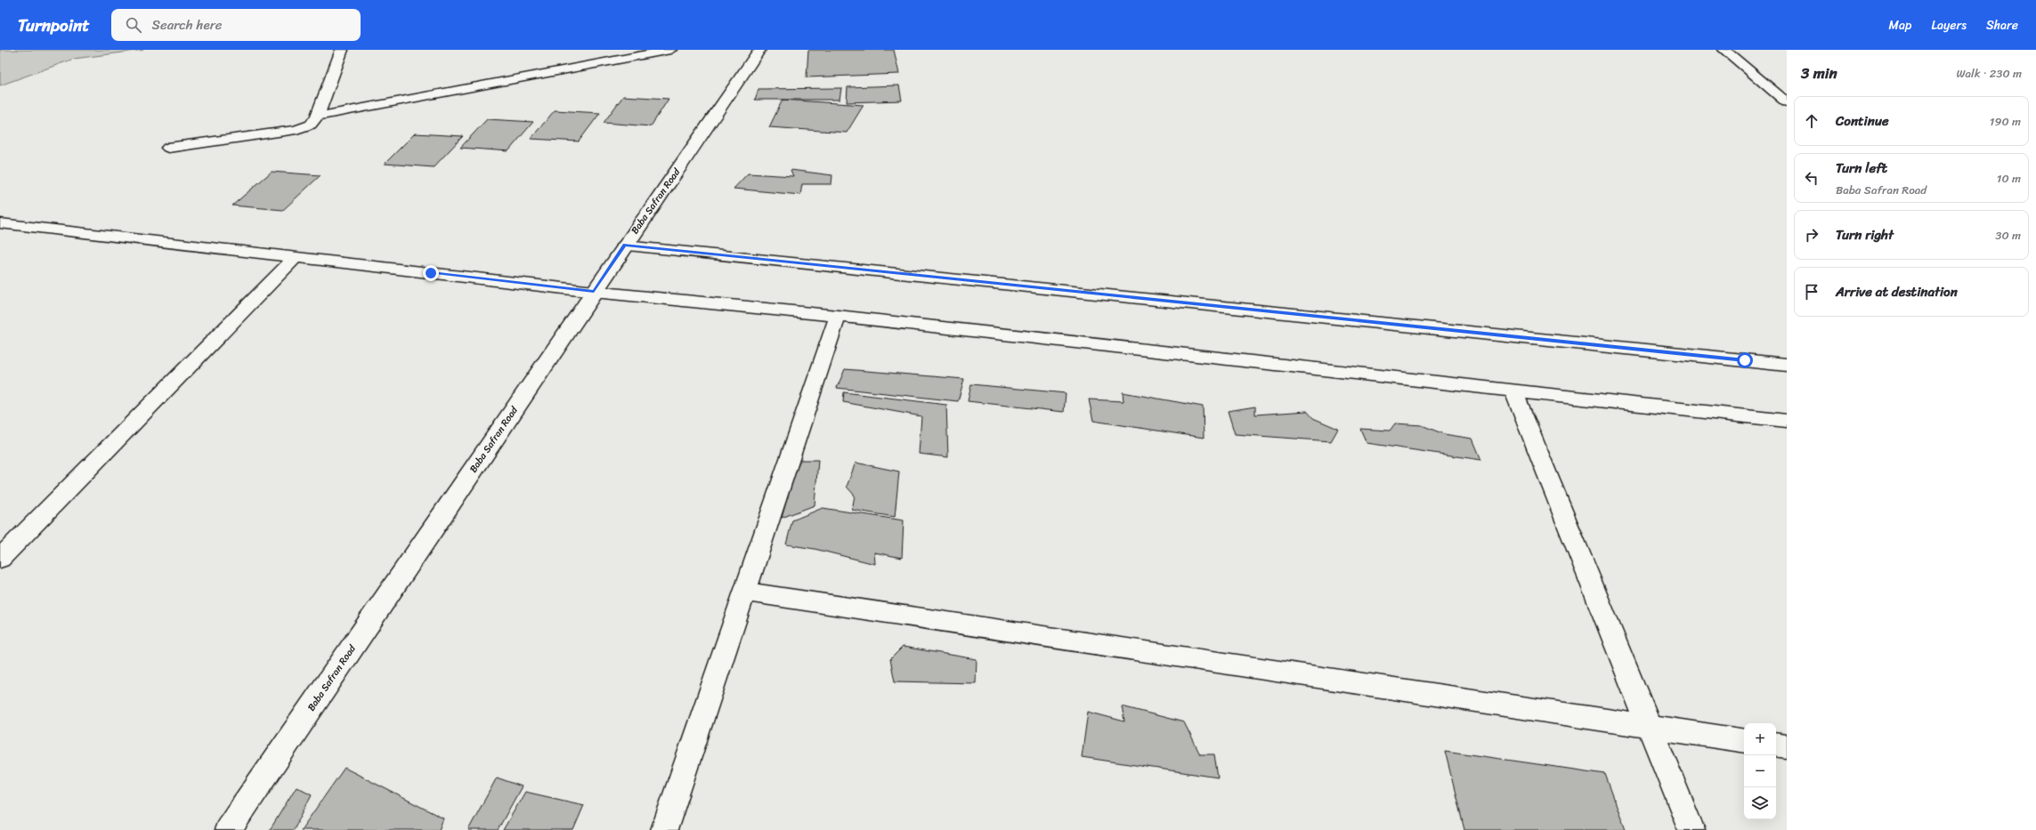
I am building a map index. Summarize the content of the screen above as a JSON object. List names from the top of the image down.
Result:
{
  "streets": {
    "street": ["Baba Safran Road"]
  },
  "page": {
    "header": "Turnpoint",
    "search": "Search here",
    "nav": ["Map", "Layers", "Share"],
    "heading": ["3 min", "Walk · 230 m"],
    "list": [
      ["Continue", "190 m"],
      ["Turn left", "Baba Safran Road", "10 m"],
      ["Turn right", "30 m"],
      "Arrive at destination"
    ],
    "map_buttons": ["+", "−"]
  }
}
